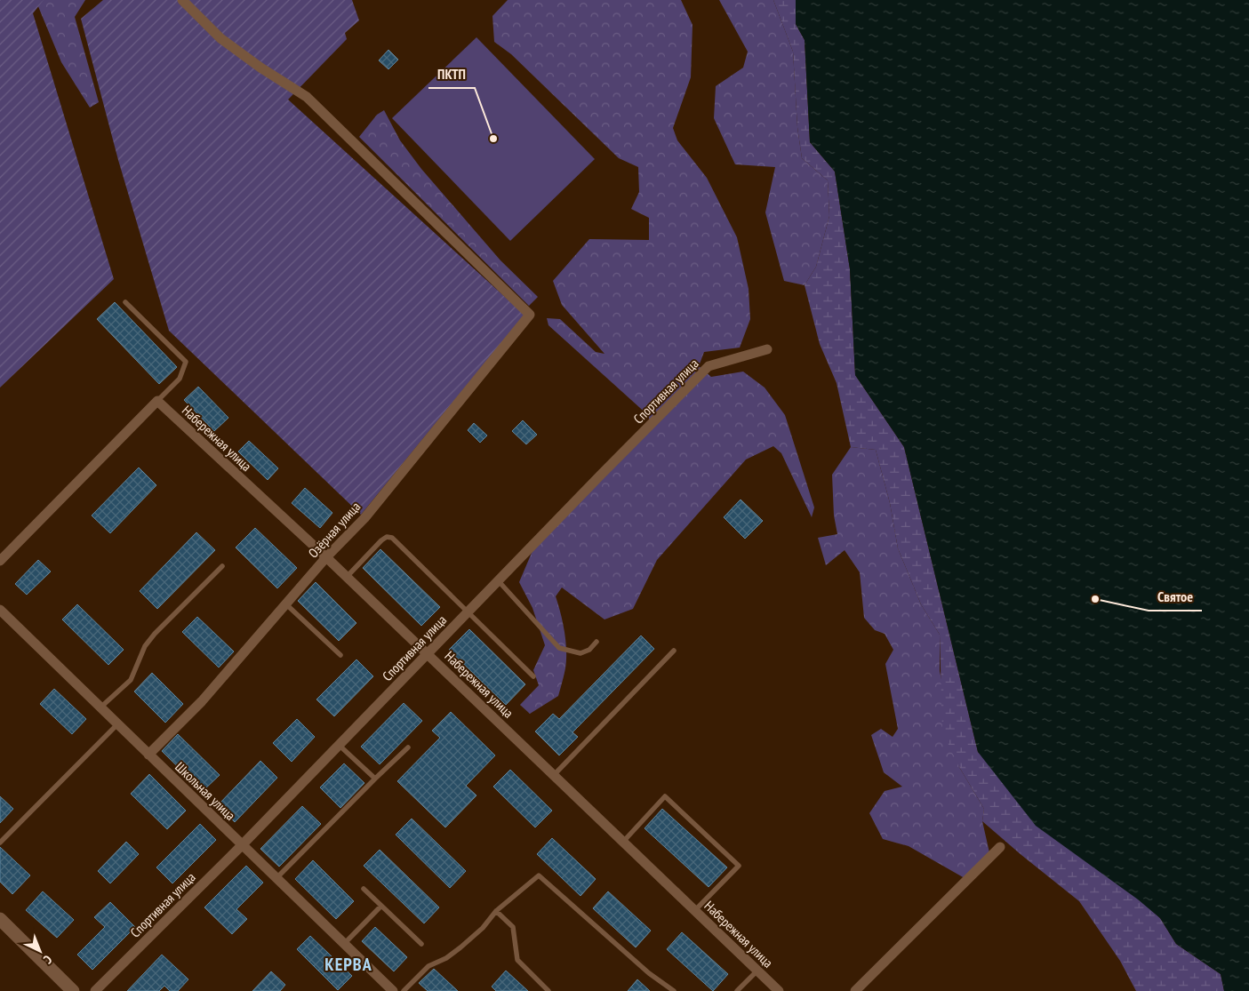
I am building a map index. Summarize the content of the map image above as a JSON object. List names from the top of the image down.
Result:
{
  "streets": {
    "street": [
      "Спортивная улица",
      "Набережная улица",
      "Озёрная улица",
      "Школьная улица"
    ]
  },
  "crossings": [
    ["Спортивная улица", "Набережная улица"],
    ["Спортивная улица", "Школьная улица"],
    ["Набережная улица", "Озёрная улица"],
    ["Озёрная улица", "Школьная улица"]
  ],
  "districts": ["КЕРВА"],
  "places": ["ПКТП", "Святое"],
  "north": "bottom right"
}
